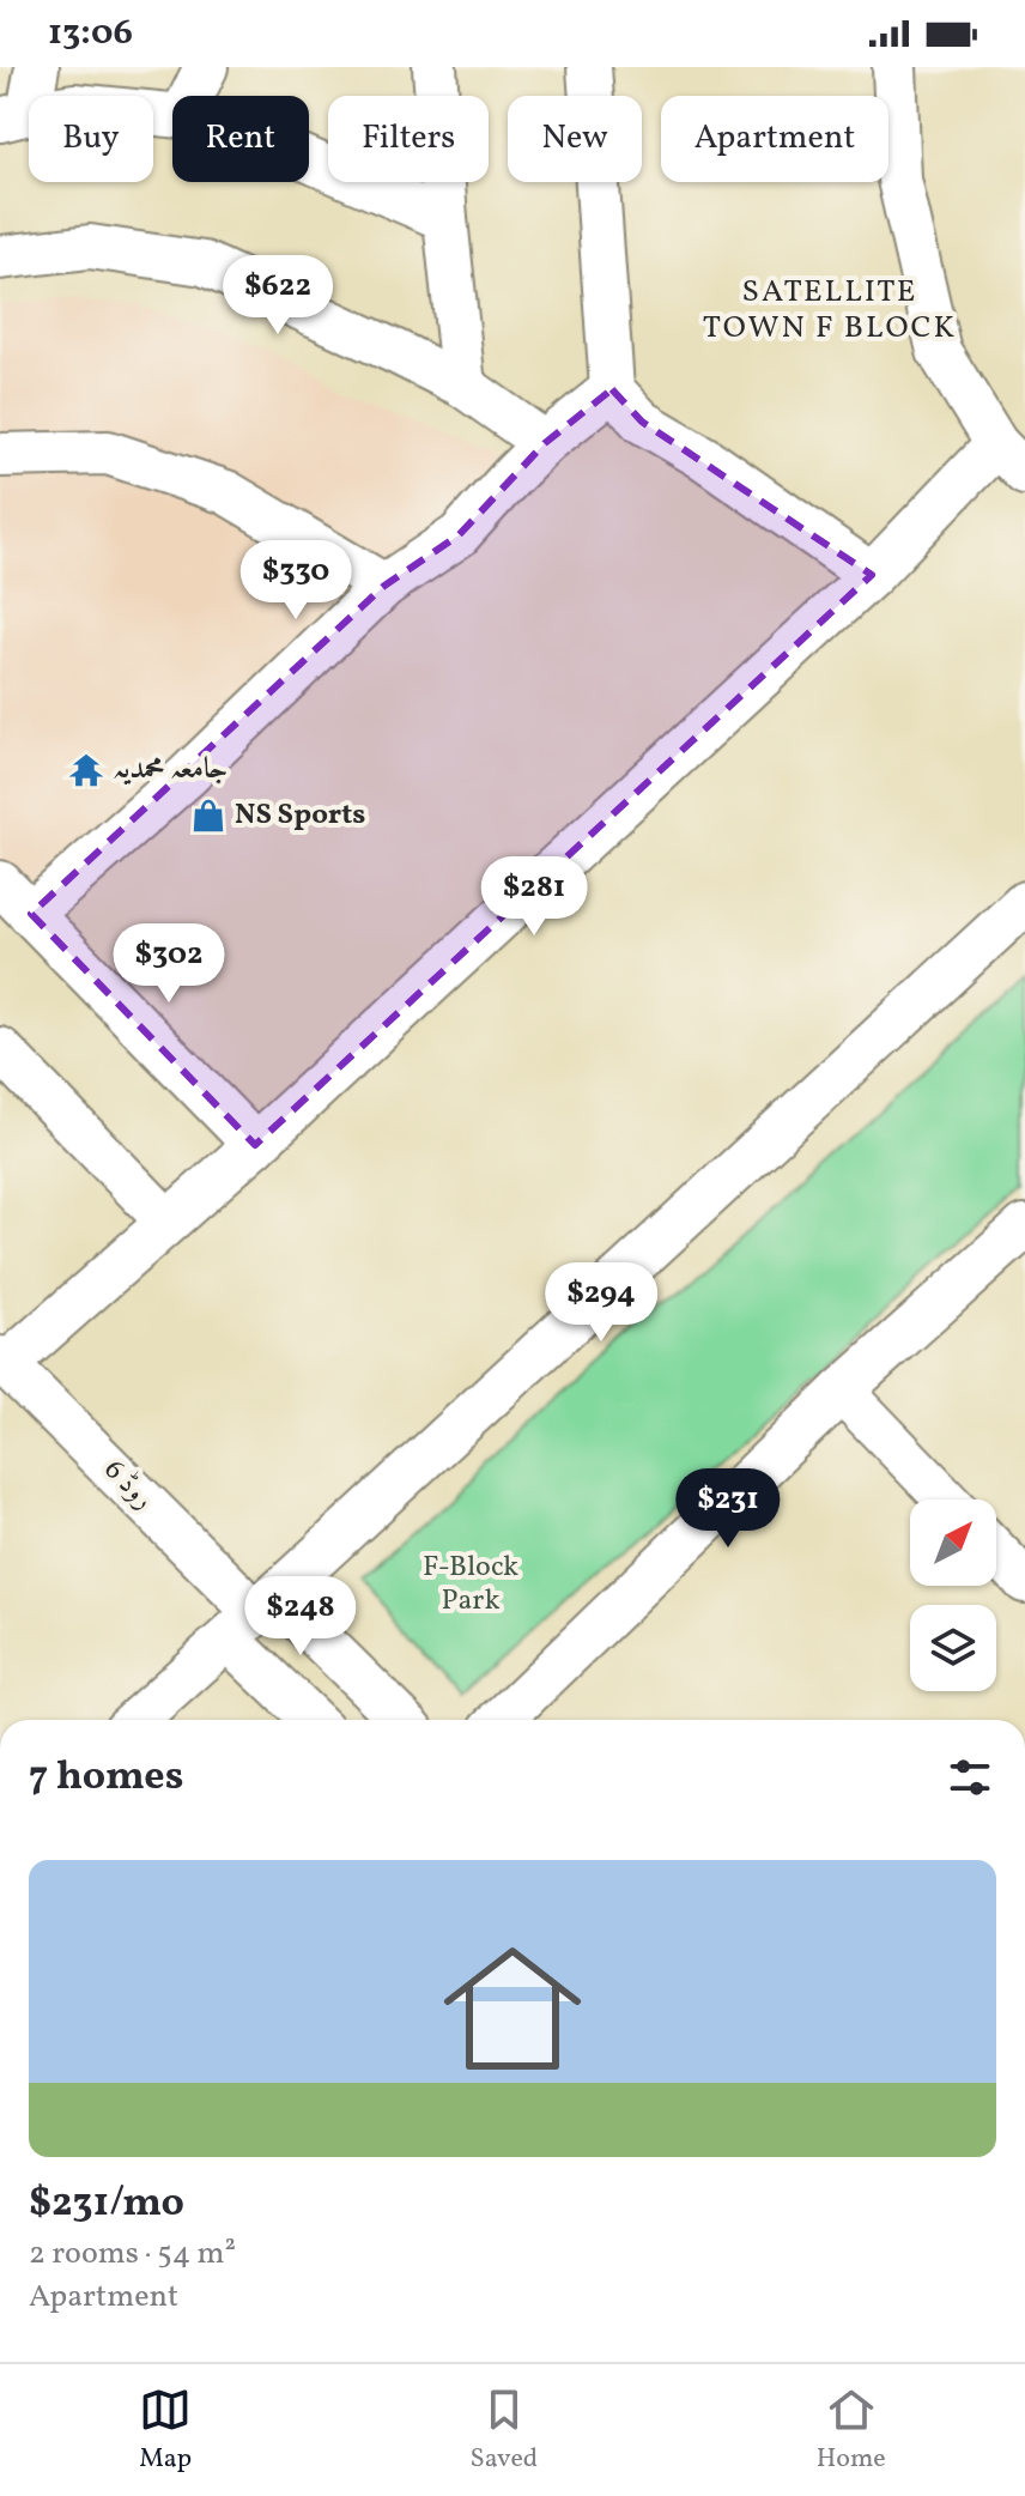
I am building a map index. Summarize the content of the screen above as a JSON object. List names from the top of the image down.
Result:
{
  "streets": {
    "street": ["روڈ 6"]
  },
  "districts": ["SATELLITE TOWN F BLOCK"],
  "parks": ["F-Block Park"],
  "places": {
    "temple": ["جامعہ محمدیہ"],
    "shop": ["NS Sports"]
  },
  "north": "top right",
  "page": {
    "status": "13:06",
    "chip": [
      "Buy",
      "Rent",
      "Filters",
      "New",
      "Apartment"
    ],
    "price": [
      "$622",
      "$330",
      "$281",
      "$302",
      "$294",
      "$231",
      "$248"
    ],
    "heading": "7 homes",
    "list": [
      {
        "name": "$231/mo",
        "note": "2 rooms · 54 m² · Apartment"
      }
    ],
    "tabs": ["Map", "Saved", "Home"]
  }
}
